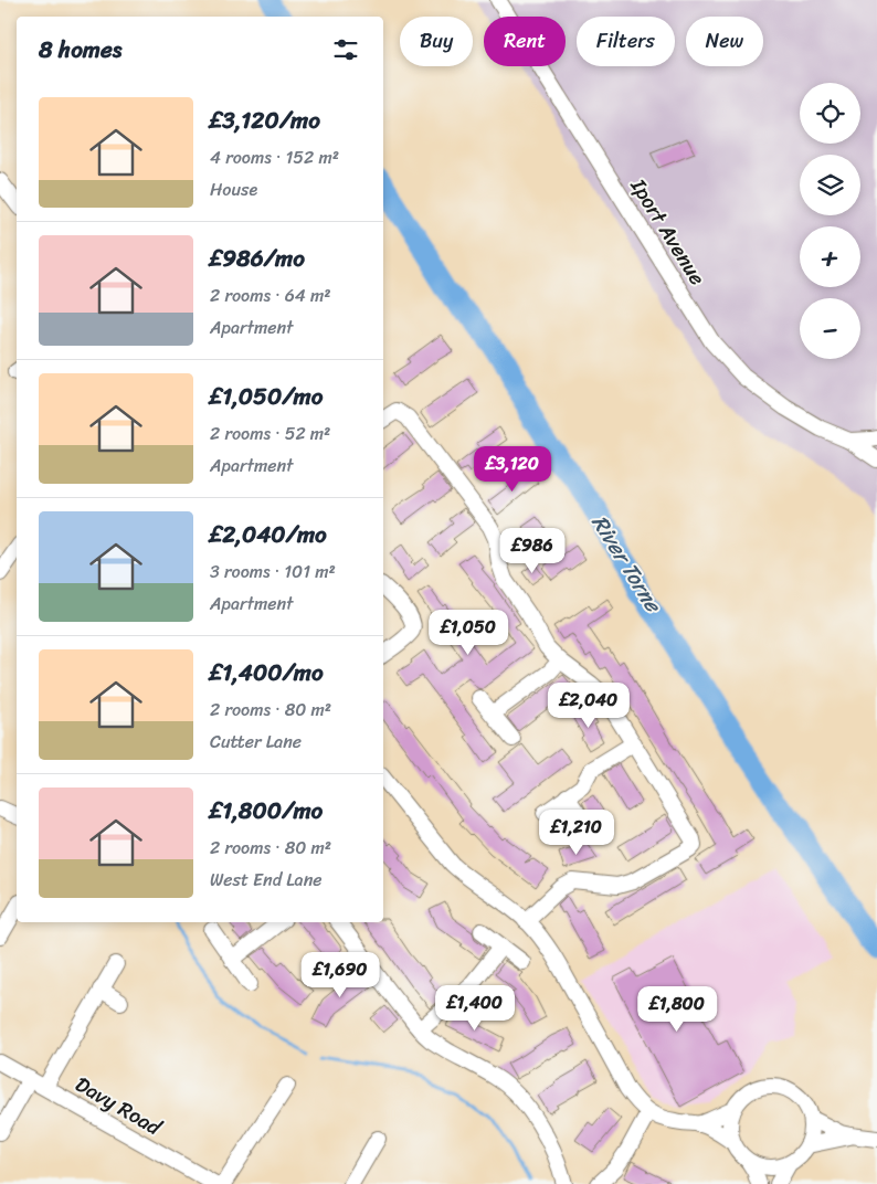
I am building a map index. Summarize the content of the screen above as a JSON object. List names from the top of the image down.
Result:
{
  "streets": {
    "street": ["Iport Avenue", "Davy Road"]
  },
  "water": ["River Torne"],
  "page": {
    "chip": [
      "Buy",
      "Rent",
      "Filters",
      "New"
    ],
    "heading": "8 homes",
    "map_buttons": ["+", "−"],
    "list": [
      {
        "name": "£3,120/mo",
        "note": "4 rooms · 152 m² · House"
      },
      {
        "name": "£986/mo",
        "note": "2 rooms · 64 m² · Apartment"
      },
      {
        "name": "£1,050/mo",
        "note": "2 rooms · 52 m² · Apartment"
      },
      {
        "name": "£2,040/mo",
        "note": "3 rooms · 101 m² · Apartment"
      },
      {
        "name": "£1,400/mo",
        "note": "2 rooms · 80 m² · Cutter Lane"
      },
      {
        "name": "£1,800/mo",
        "note": "2 rooms · 80 m² · West End Lane"
      }
    ],
    "price": [
      "£3,120",
      "£986",
      "£1,050",
      "£2,040",
      "£1,210",
      "£1,690",
      "£1,400",
      "£1,800"
    ]
  }
}
